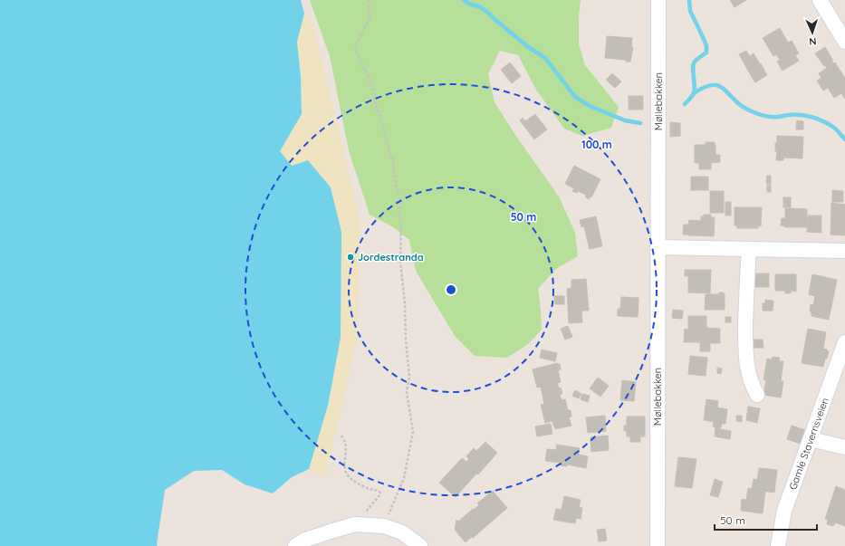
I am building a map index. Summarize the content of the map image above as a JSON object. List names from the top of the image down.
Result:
{
  "streets": {
    "street": ["Møllebakken", "Gamle Stavernsveien"]
  },
  "places": ["Jordestranda"],
  "scale_bar": "50 m",
  "north": "bottom",
  "rings": ["100 m", "50 m"]
}
